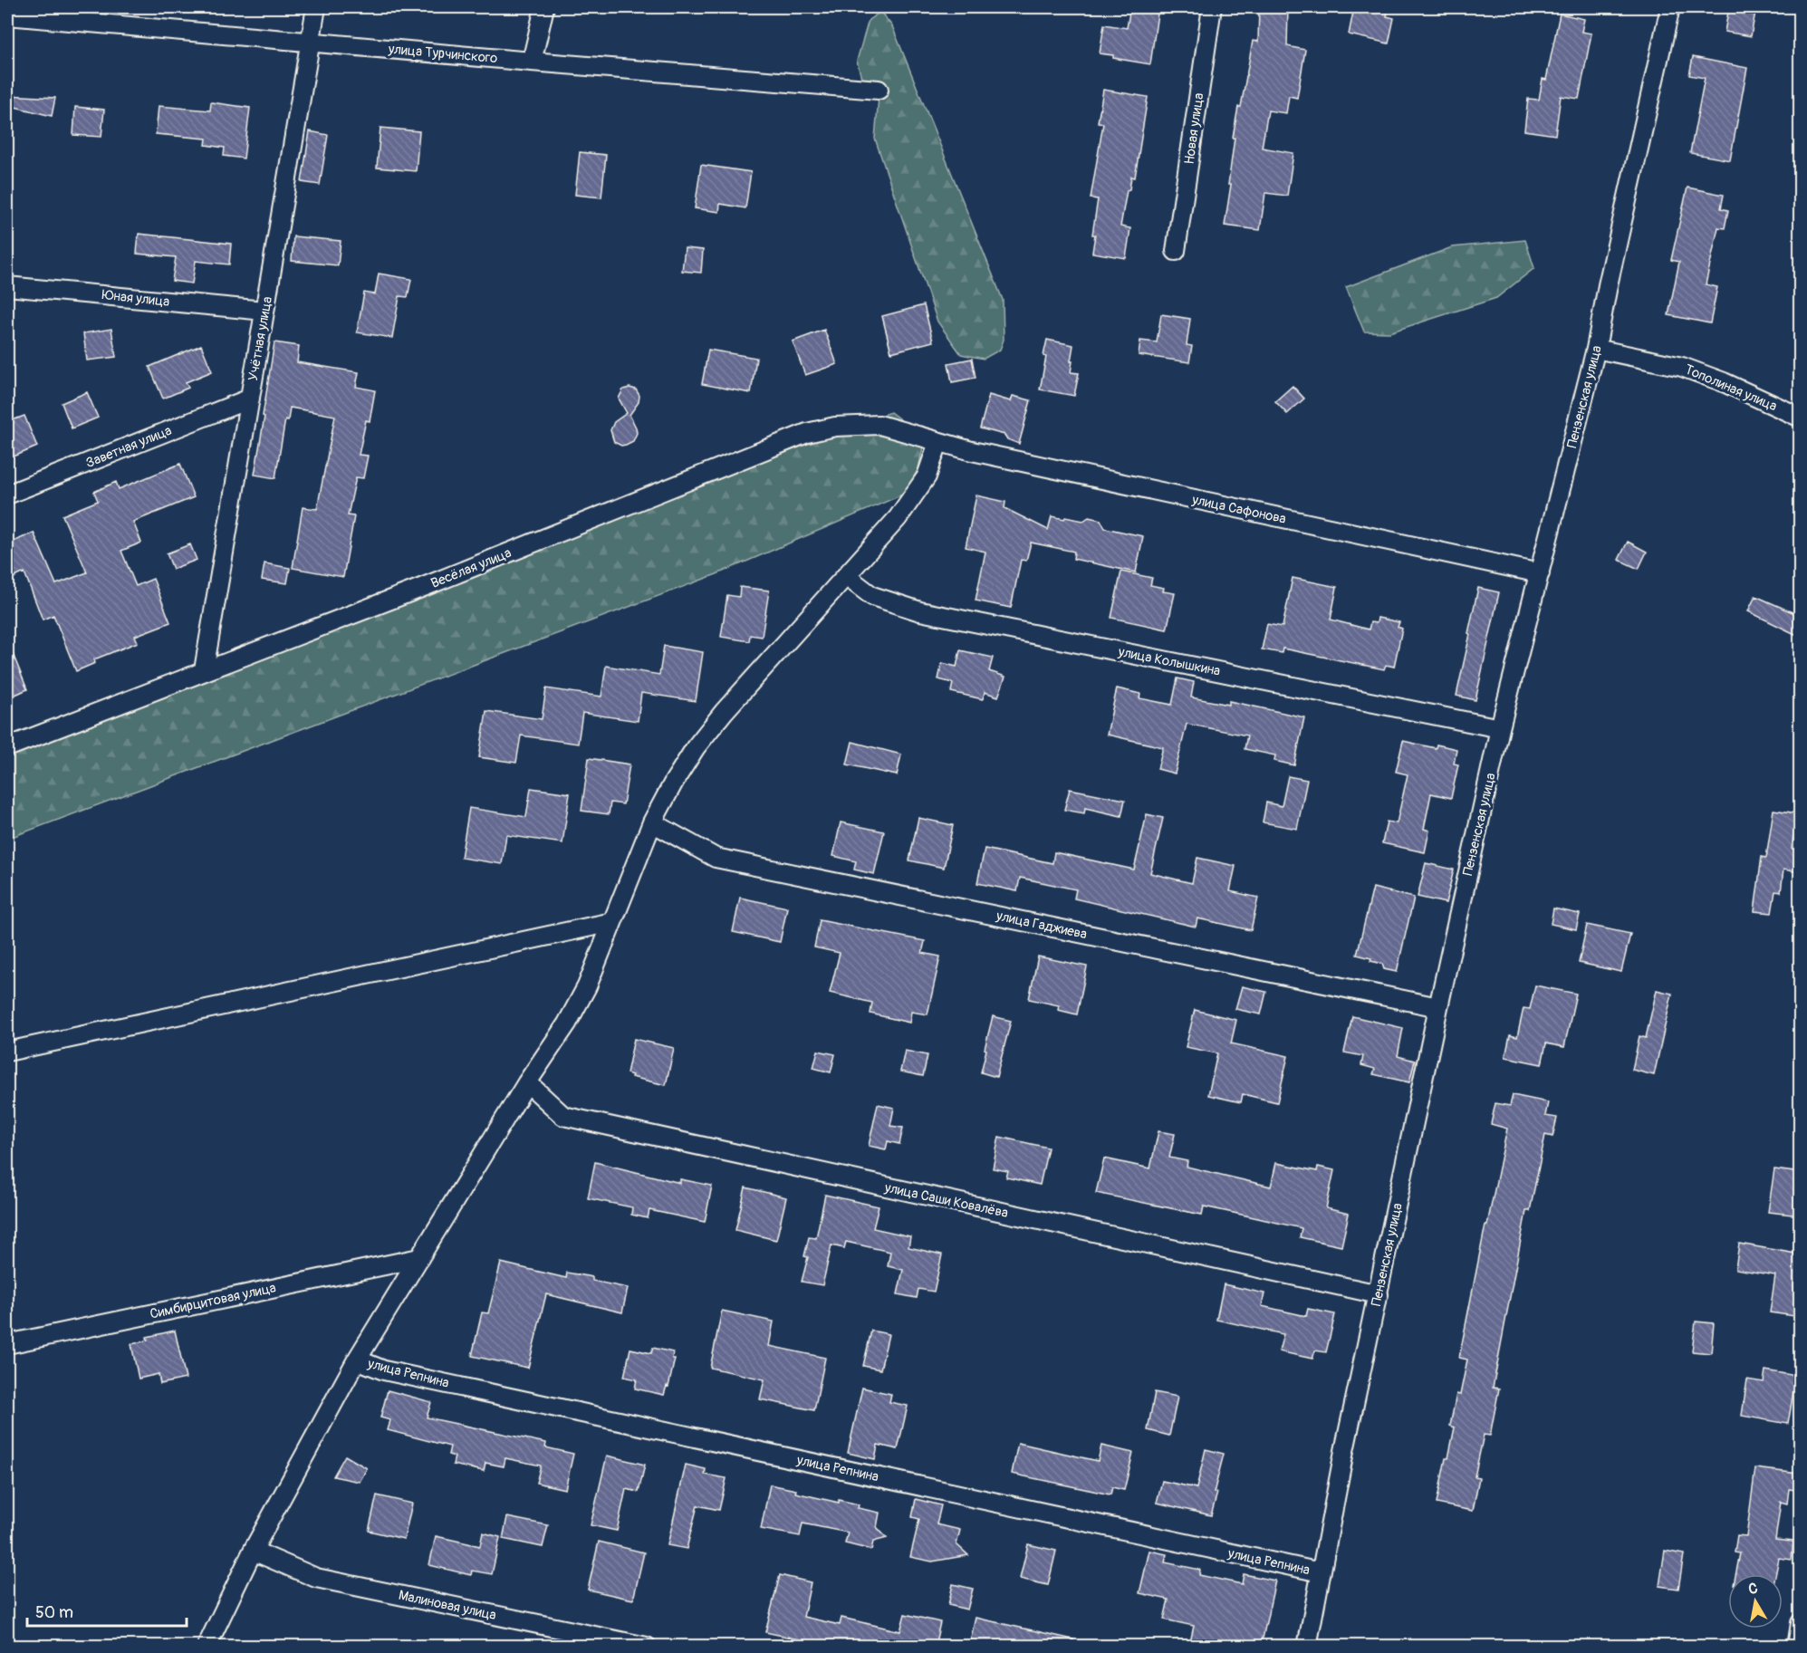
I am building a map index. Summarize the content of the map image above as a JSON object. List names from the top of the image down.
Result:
{
  "streets": {
    "street": [
      "улица Турчинского",
      "Новая улица",
      "Юная улица",
      "Учётная улица",
      "Тополиная улица",
      "Пензенская улица",
      "Заветная улица",
      "улица Сафонова",
      "Весёлая улица",
      "улица Колышкина",
      "улица Гаджиева",
      "улица Саши Ковалёва",
      "Симбирцитовая улица",
      "улица Репнина",
      "Малиновая улица"
    ]
  },
  "crossings": [
    ["улица Турчинского", "Учётная улица"],
    ["Юная улица", "Учётная улица"],
    ["Учётная улица", "Заветная улица"],
    ["Учётная улица", "Весёлая улица"],
    ["Тополиная улица", "Пензенская улица"],
    ["Пензенская улица", "улица Сафонова"],
    ["Пензенская улица", "улица Колышкина"],
    ["Пензенская улица", "улица Гаджиева"],
    ["Пензенская улица", "улица Саши Ковалёва"],
    ["Пензенская улица", "улица Репнина"],
    ["улица Сафонова", "Весёлая улица"]
  ],
  "scale_bar": "50 m",
  "north": "top"
}
